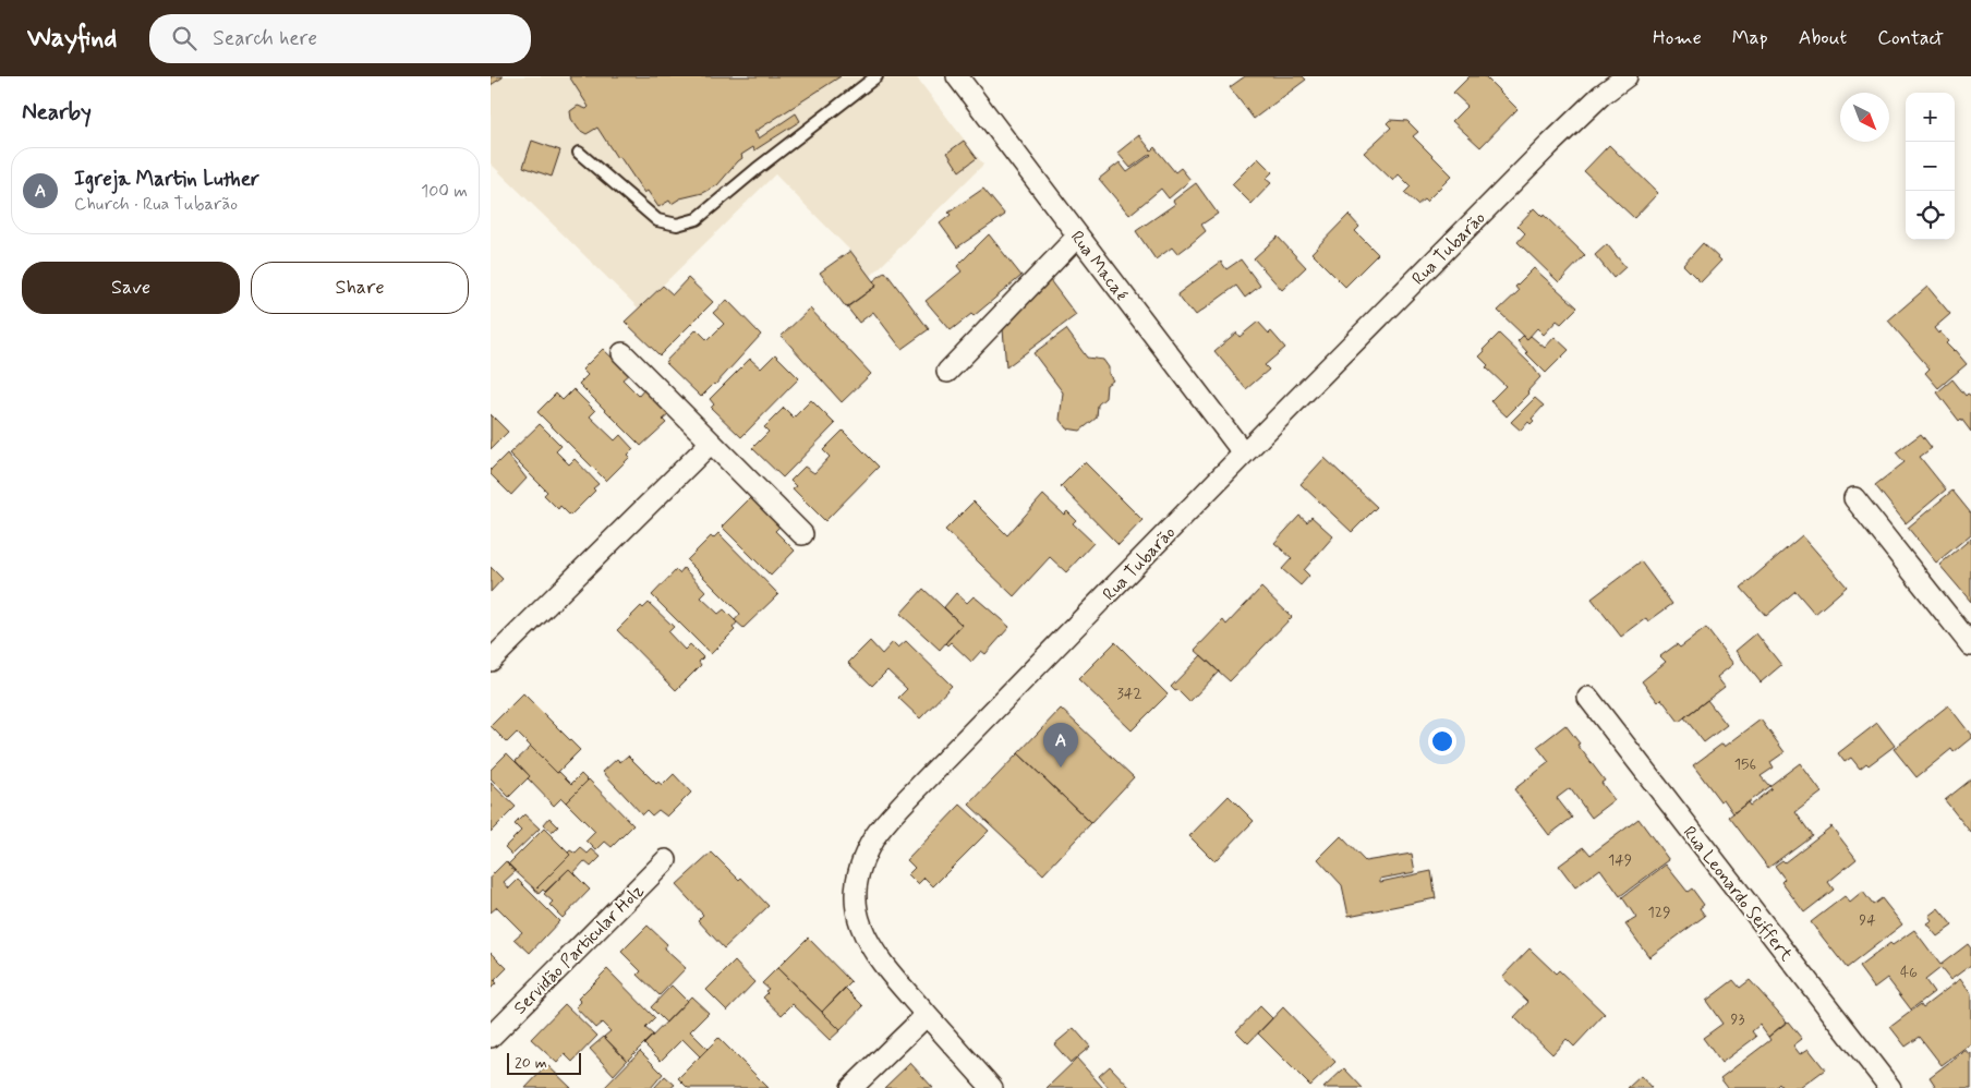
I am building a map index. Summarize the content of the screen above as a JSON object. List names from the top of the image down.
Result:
{
  "streets": {
    "street": [
      "Rua Tubarão",
      "Rua Macaé",
      "Rua Leonardo Seiffert",
      "Servidão Particular Holz"
    ]
  },
  "crossings": [
    ["Rua Tubarão", "Rua Macaé"]
  ],
  "house_numbers": [
    "342",
    "156",
    "149",
    "129",
    "94",
    "46",
    "93"
  ],
  "scale_bar": "20 m",
  "north": "bottom right",
  "page": {
    "header": "Wayfind",
    "search": "Search here",
    "nav": [
      "Home",
      "Map",
      "About",
      "Contact"
    ],
    "heading": "Nearby",
    "map_buttons": ["+", "−"],
    "list": [
      {
        "mark": "A",
        "name": "Igreja Martin Luther",
        "note": "Church · Rua Tubarão",
        "value": "100 m"
      }
    ],
    "buttons": ["Save", "Share"],
    "pins": "A",
    "scale": "20 m"
  }
}
